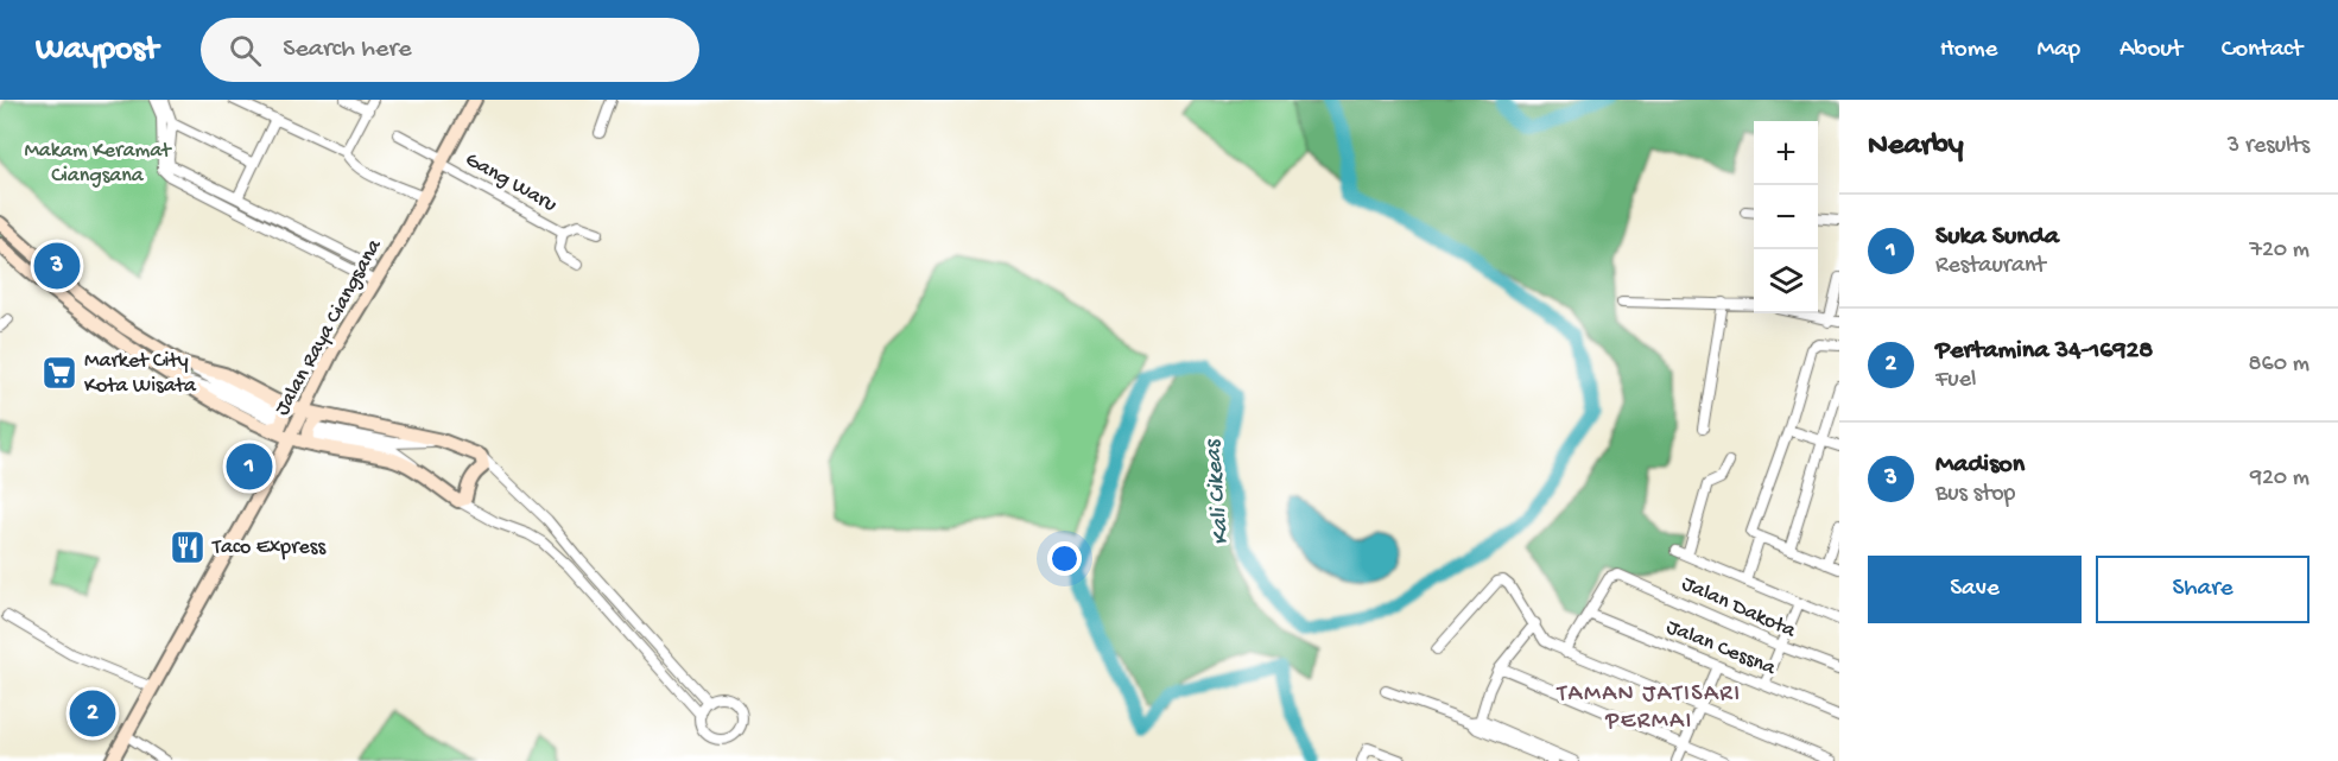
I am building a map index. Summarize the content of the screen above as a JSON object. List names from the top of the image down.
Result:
{
  "streets": {
    "street": [
      "Gang Waru",
      "Jalan Raya Ciangsana",
      "Jalan Dakota",
      "Jalan Cessna"
    ]
  },
  "crossings": [
    ["Gang Waru", "Jalan Raya Ciangsana"],
    ["Jalan Dakota", "Jalan Cessna"]
  ],
  "districts": ["TAMAN JATISARI PERMAI"],
  "water": ["Kali Cikeas"],
  "parks": ["Makam Keramat Ciangsana"],
  "places": {
    "supermarket": ["Market City Kota Wisata"],
    "restaurant": ["Taco Express"]
  },
  "page": {
    "header": "Waypost",
    "search": "Search here",
    "nav": [
      "Home",
      "Map",
      "About",
      "Contact"
    ],
    "heading": ["Nearby", "3 results"],
    "map_buttons": ["+", "−"],
    "list": [
      {
        "mark": "1",
        "name": "Suka Sunda",
        "note": "Restaurant",
        "value": "720 m"
      },
      {
        "mark": "2",
        "name": "Pertamina 34-16928",
        "note": "Fuel",
        "value": "860 m"
      },
      {
        "mark": "3",
        "name": "Madison",
        "note": "Bus stop",
        "value": "920 m"
      }
    ],
    "pins": ["3", "1", "2"],
    "buttons": ["Save", "Share"]
  }
}
